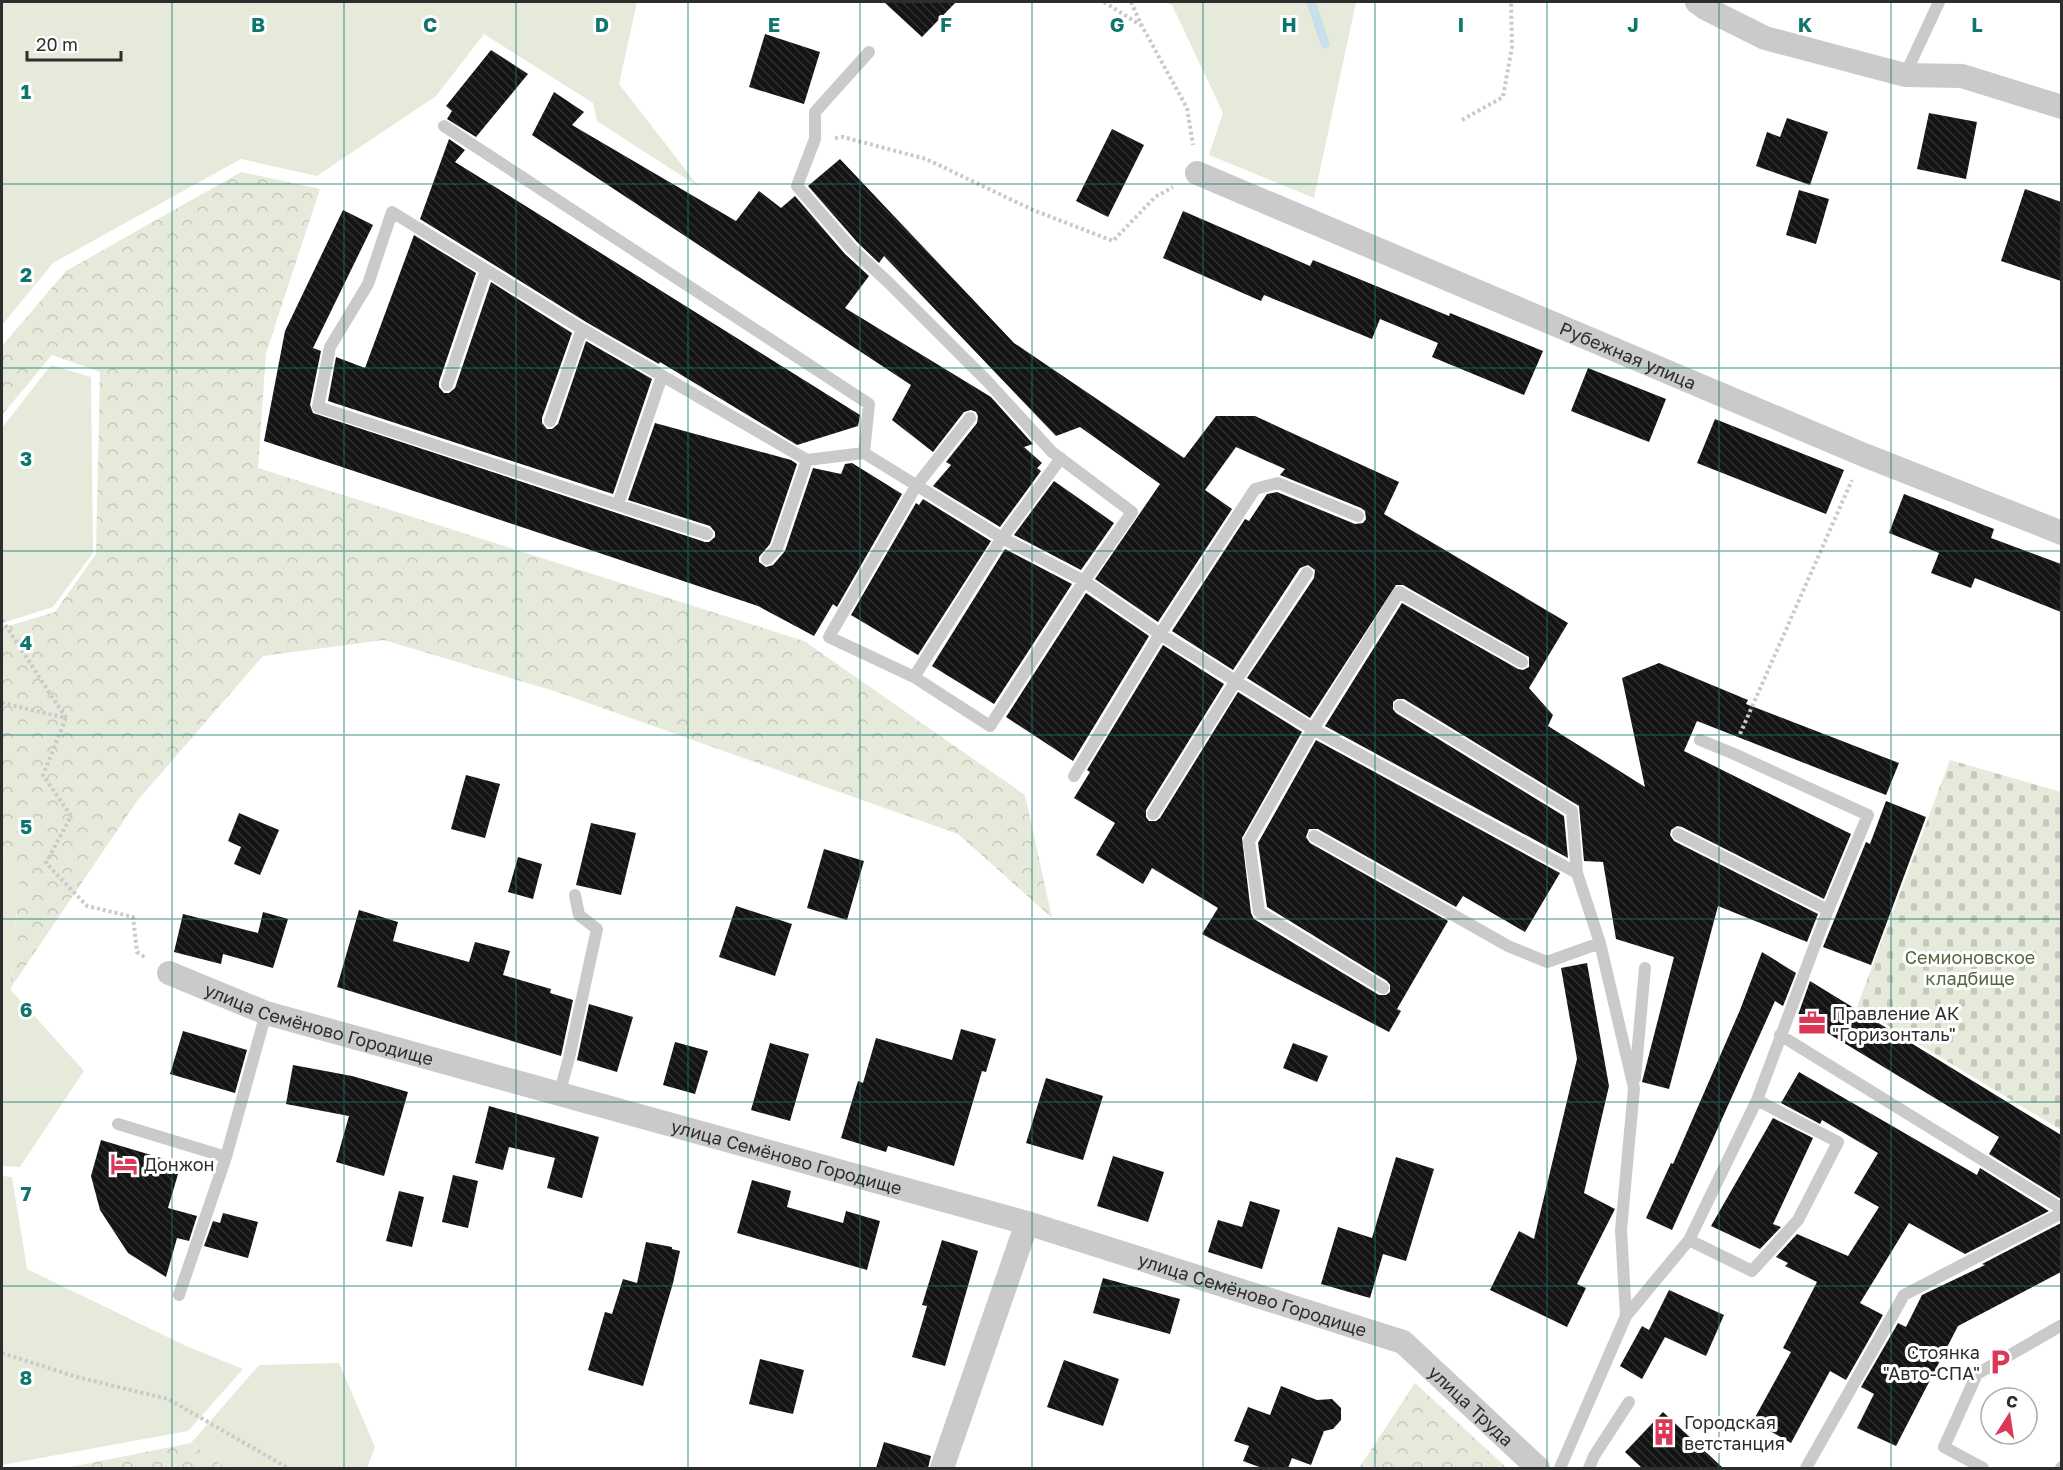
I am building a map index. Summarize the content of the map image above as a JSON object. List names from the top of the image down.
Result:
{
  "streets": {
    "street": ["Рубежная улица", "улица Семёново Городище", "улица Труда"]
  },
  "crossings": [
    ["улица Семёново Городище", "улица Труда"]
  ],
  "parks": ["Семионовское кладбище"],
  "places": {
    "office": ["Правление АК \"Горизонталь\""],
    "hotel": ["Донжон"],
    "parking": ["Стоянка \"Авто-СПА\""],
    "building": ["Городская ветстанция"]
  },
  "scale_bar": "20 m",
  "north": "top",
  "grid": {
    "columns": [
      "B",
      "C",
      "D",
      "E",
      "F",
      "G",
      "H",
      "I",
      "J",
      "K",
      "L"
    ],
    "rows": [
      "1",
      "2",
      "3",
      "4",
      "5",
      "6",
      "7",
      "8"
    ]
  }
}
